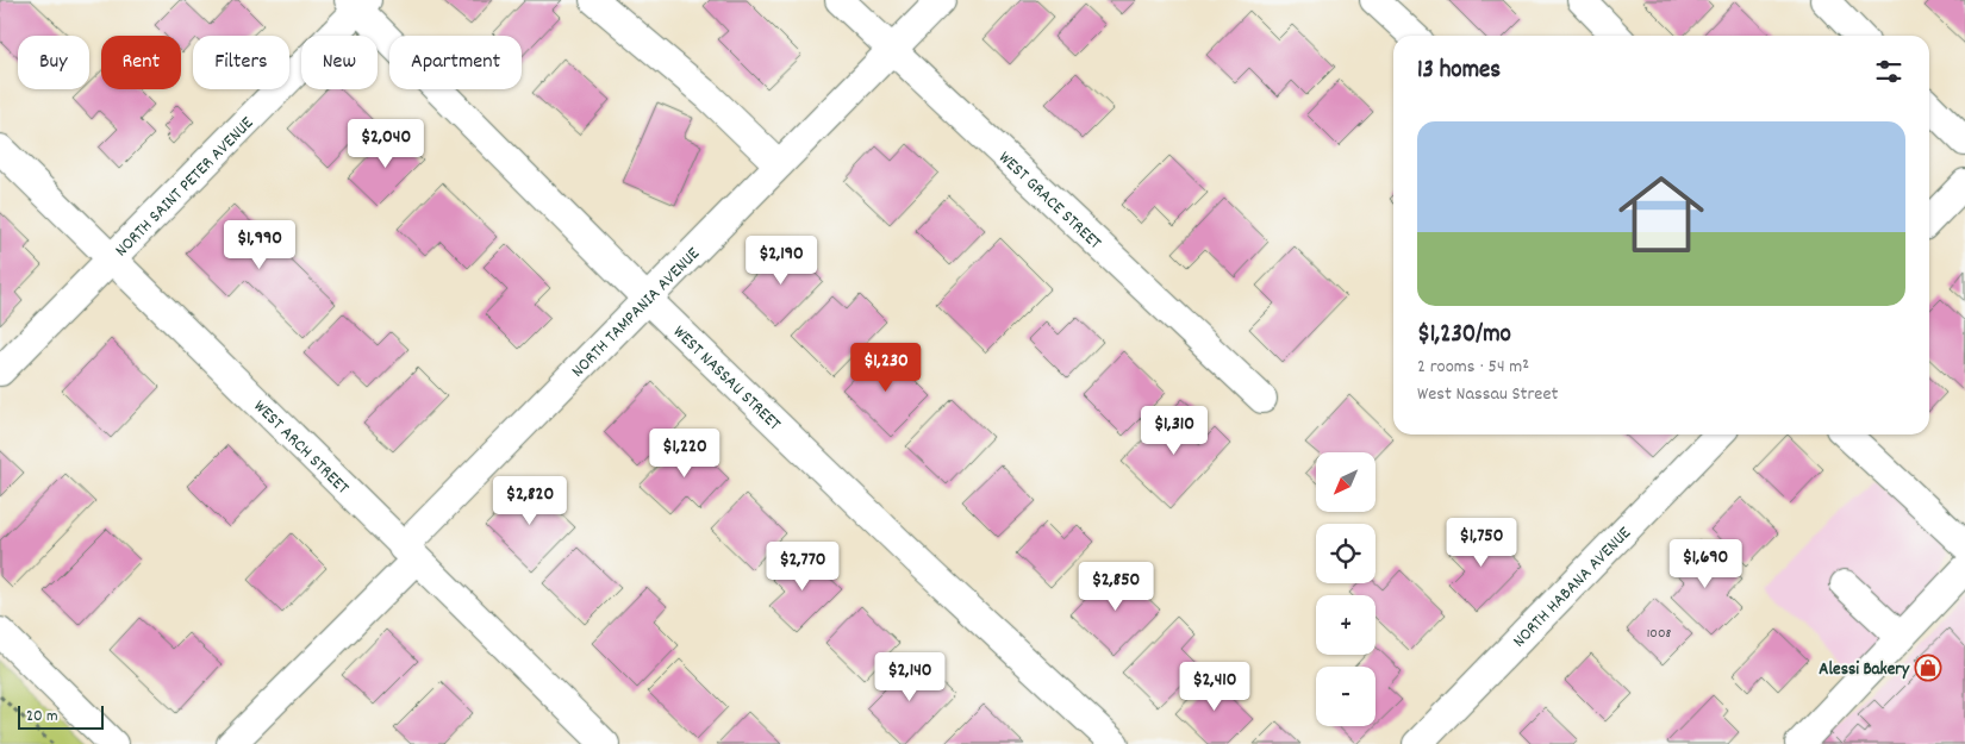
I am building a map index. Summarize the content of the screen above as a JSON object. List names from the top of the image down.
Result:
{
  "streets": {
    "street": [
      "NORTH SAINT PETER AVENUE",
      "WEST GRACE STREET",
      "NORTH TAMPANIA AVENUE",
      "WEST NASSAU STREET",
      "WEST ARCH STREET",
      "NORTH HABANA AVENUE"
    ]
  },
  "crossings": [
    ["NORTH SAINT PETER AVENUE", "WEST NASSAU STREET"],
    ["NORTH SAINT PETER AVENUE", "WEST ARCH STREET"],
    ["WEST GRACE STREET", "NORTH TAMPANIA AVENUE"],
    ["NORTH TAMPANIA AVENUE", "WEST NASSAU STREET"],
    ["NORTH TAMPANIA AVENUE", "WEST ARCH STREET"]
  ],
  "places": {
    "shop": ["Alessi Bakery"]
  },
  "house_numbers": ["1008"],
  "scale_bar": "20 m",
  "north": "bottom left",
  "page": {
    "chip": [
      "Buy",
      "Rent",
      "Filters",
      "New",
      "Apartment"
    ],
    "heading": "13 homes",
    "list": [
      {
        "name": "$1,230/mo",
        "note": "2 rooms · 54 m² · West Nassau Street"
      }
    ],
    "price": [
      "$2,040",
      "$1,990",
      "$2,190",
      "$1,230",
      "$1,310",
      "$1,220",
      "$2,820",
      "$1,750",
      "$1,690",
      "$2,770",
      "$2,850",
      "$2,140",
      "$2,410"
    ],
    "map_buttons": ["+", "−"],
    "scale": "20 m"
  }
}
